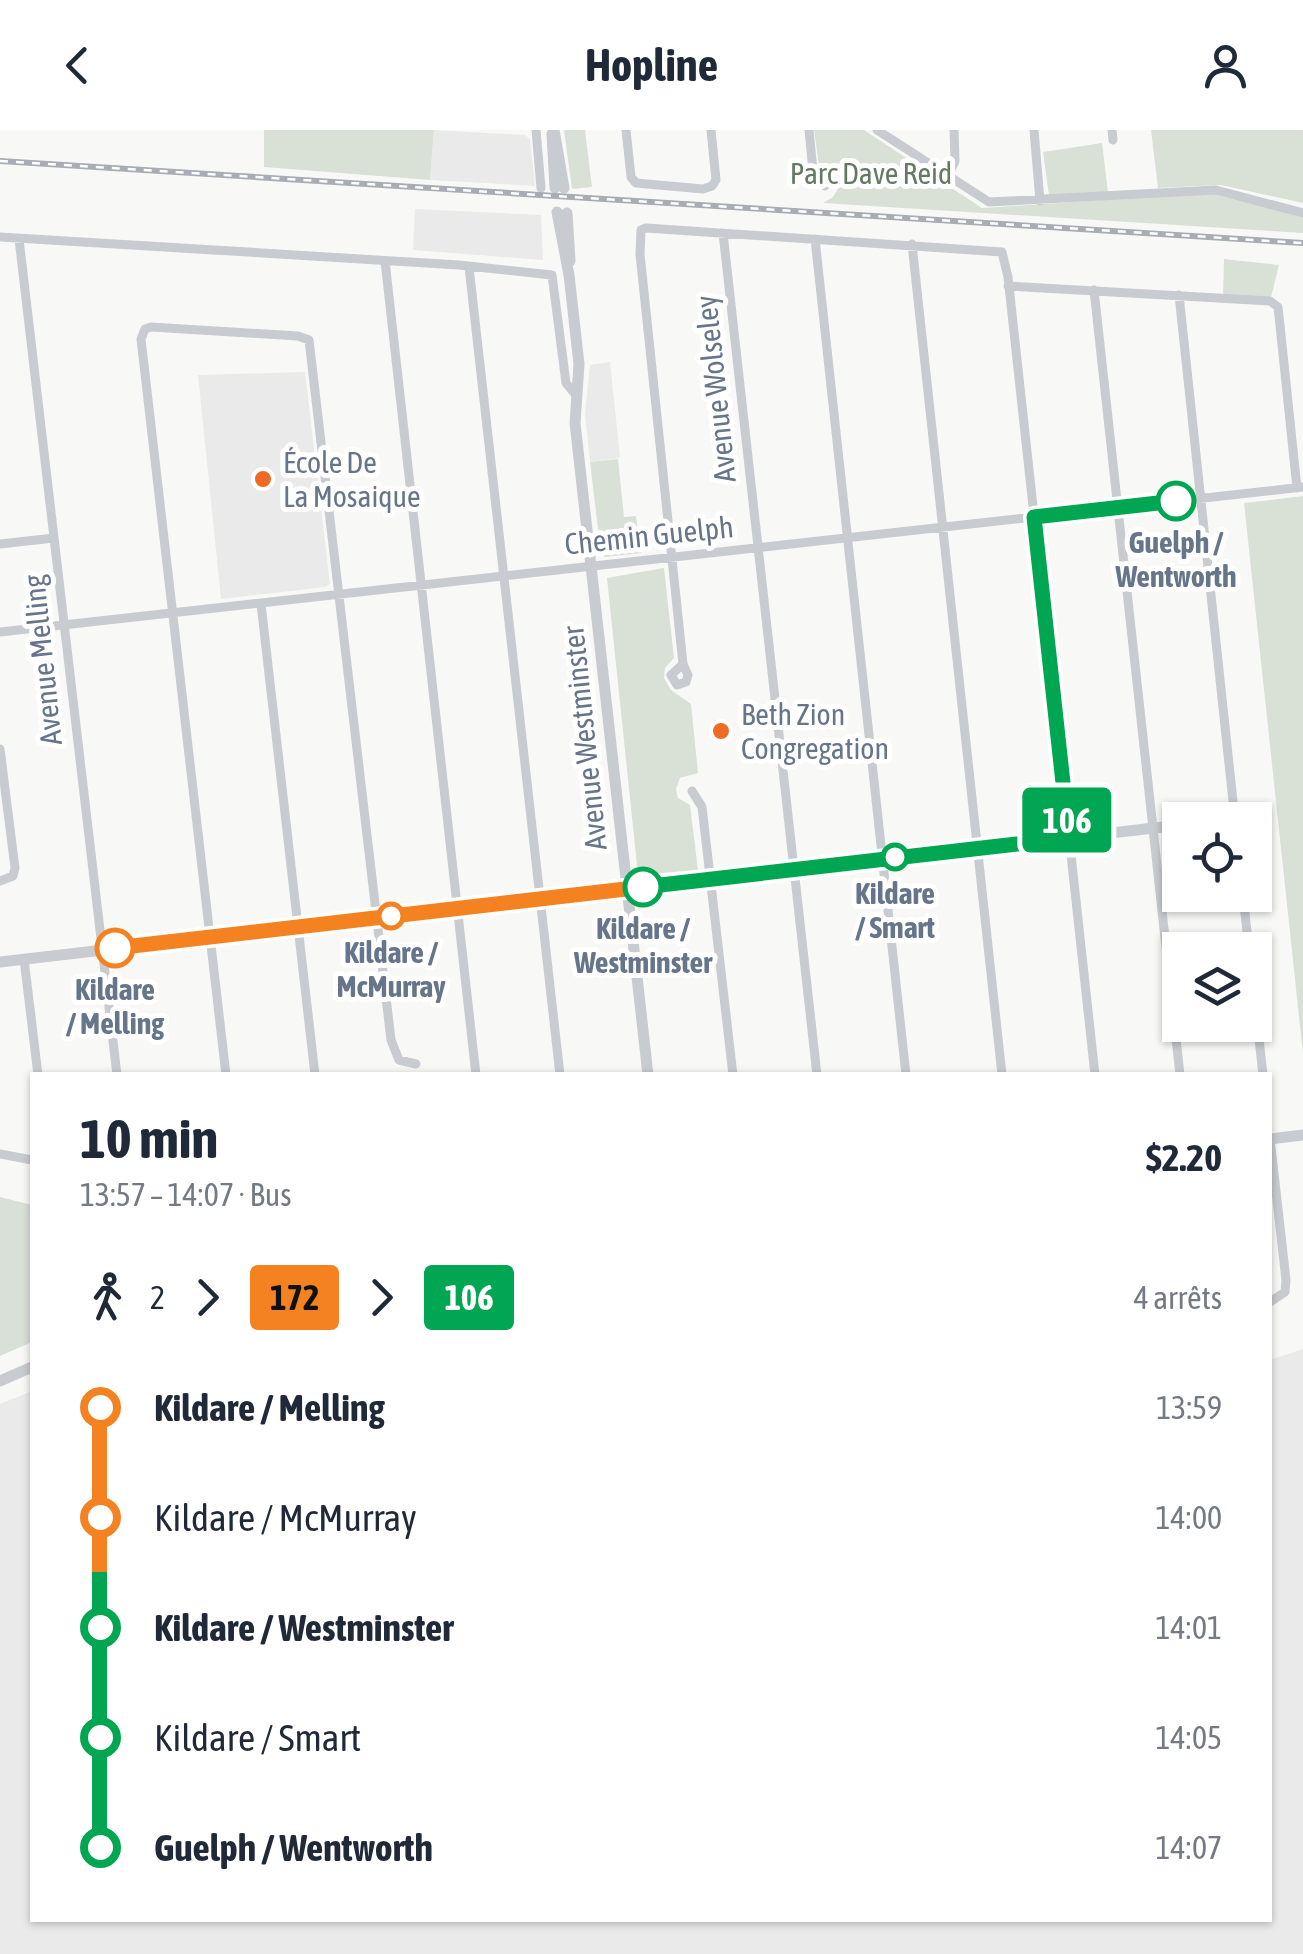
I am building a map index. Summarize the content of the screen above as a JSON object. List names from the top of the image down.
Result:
{
  "streets": {
    "street": [
      "Avenue Wolseley",
      "Chemin Guelph",
      "Avenue Melling",
      "Avenue Westminster"
    ]
  },
  "crossings": [
    ["Avenue Wolseley", "Chemin Guelph"],
    ["Chemin Guelph", "Avenue Melling"],
    ["Chemin Guelph", "Avenue Westminster"]
  ],
  "parks": ["Parc Dave Reid"],
  "places": [
    "École De La Mosaique",
    "Guelph / Wentworth",
    "Beth Zion Congregation",
    "Kildare / Smart",
    "Kildare / Westminster",
    "Kildare / McMurray",
    "Kildare / Melling"
  ],
  "lines": ["bus line 106", "bus line 172"],
  "page": {
    "header": "Hopline",
    "on_map": "106",
    "heading": ["10 min", "13:57 – 14:07 · Bus", "$2.20"],
    "legs": [
      "2",
      "172",
      "106",
      "4 arrêts"
    ],
    "list": [
      {
        "name": "Kildare / Melling",
        "value": "13:59"
      },
      {
        "name": "Kildare / McMurray",
        "value": "14:00"
      },
      {
        "name": "Kildare / Westminster",
        "value": "14:01"
      },
      {
        "name": "Kildare / Smart",
        "value": "14:05"
      },
      {
        "name": "Guelph / Wentworth",
        "value": "14:07"
      }
    ]
  }
}
